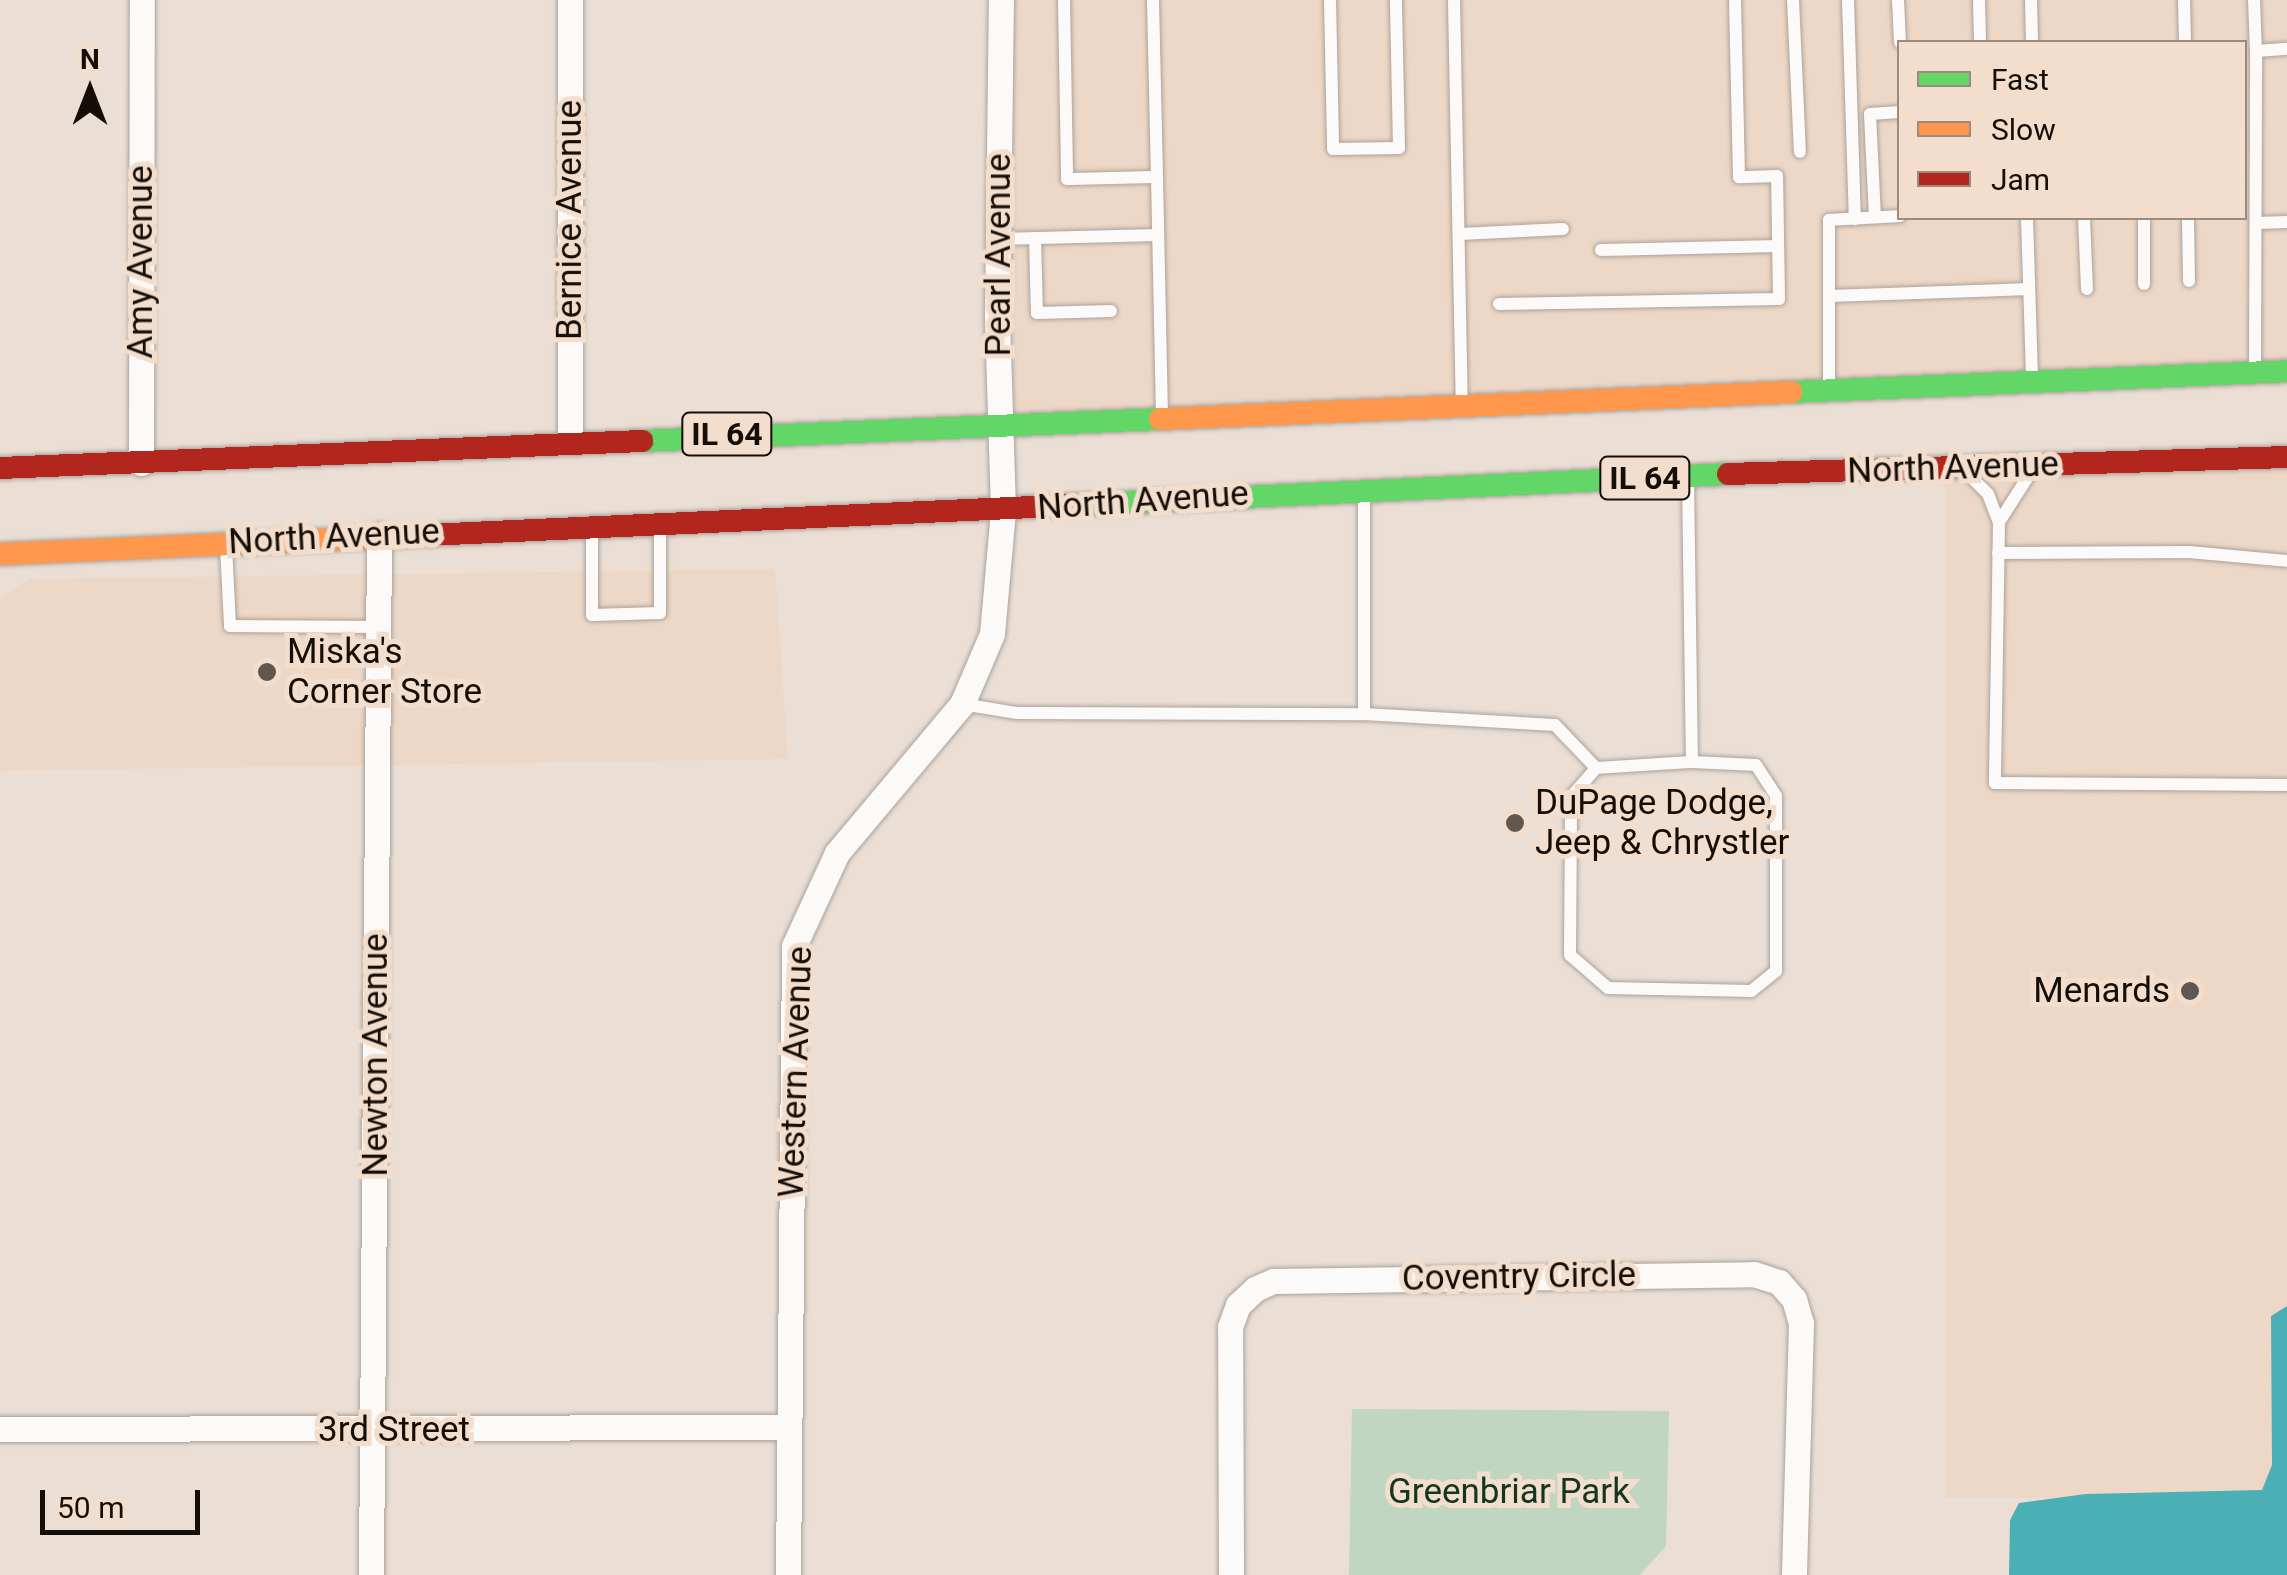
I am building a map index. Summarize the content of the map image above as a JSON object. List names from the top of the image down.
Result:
{
  "streets": {
    "main road": ["IL 64", "North Avenue"],
    "street": [
      "Bernice Avenue",
      "Pearl Avenue",
      "Amy Avenue",
      "Newton Avenue",
      "Western Avenue",
      "Coventry Circle",
      "3rd Street"
    ]
  },
  "crossings": [
    ["Bernice Avenue", "IL 64"],
    ["Pearl Avenue", "IL 64"],
    ["Pearl Avenue", "North Avenue"],
    ["Pearl Avenue", "Western Avenue"],
    ["Amy Avenue", "IL 64"],
    ["North Avenue", "Newton Avenue"],
    ["North Avenue", "Western Avenue"],
    ["Newton Avenue", "3rd Street"],
    ["Western Avenue", "3rd Street"]
  ],
  "parks": ["Greenbriar Park"],
  "places": ["Miska's Corner Store", "DuPage Dodge, Jeep & Chrystler", "Menards"],
  "legend": ["Fast", "Slow", "Jam"],
  "scale_bar": "50 m",
  "north": "top"
}
